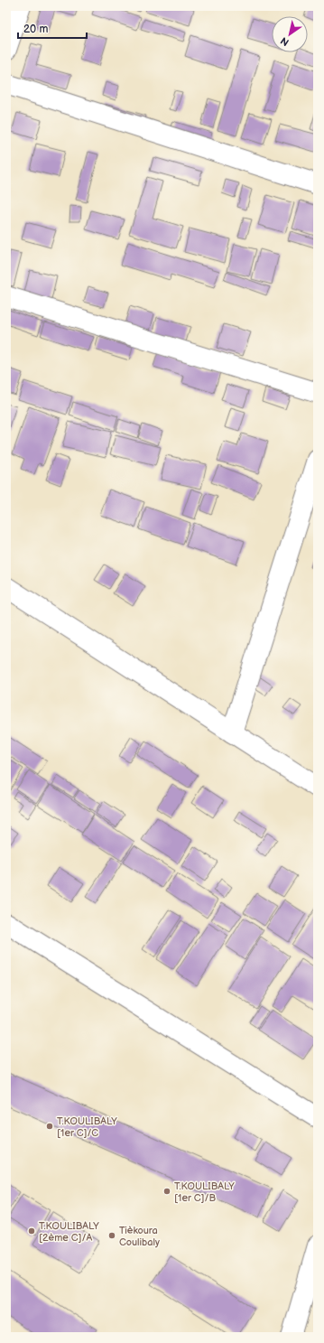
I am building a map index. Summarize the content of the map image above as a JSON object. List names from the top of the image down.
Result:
{
  "places": [
    "T.KOULIBALY [1er C]/C",
    "T.KOULIBALY [1er C]/B",
    "T.KOULIBALY [2ème C]/A",
    "Tièkoura Coulibaly"
  ],
  "scale_bar": "20 m",
  "north": "bottom left"
}
